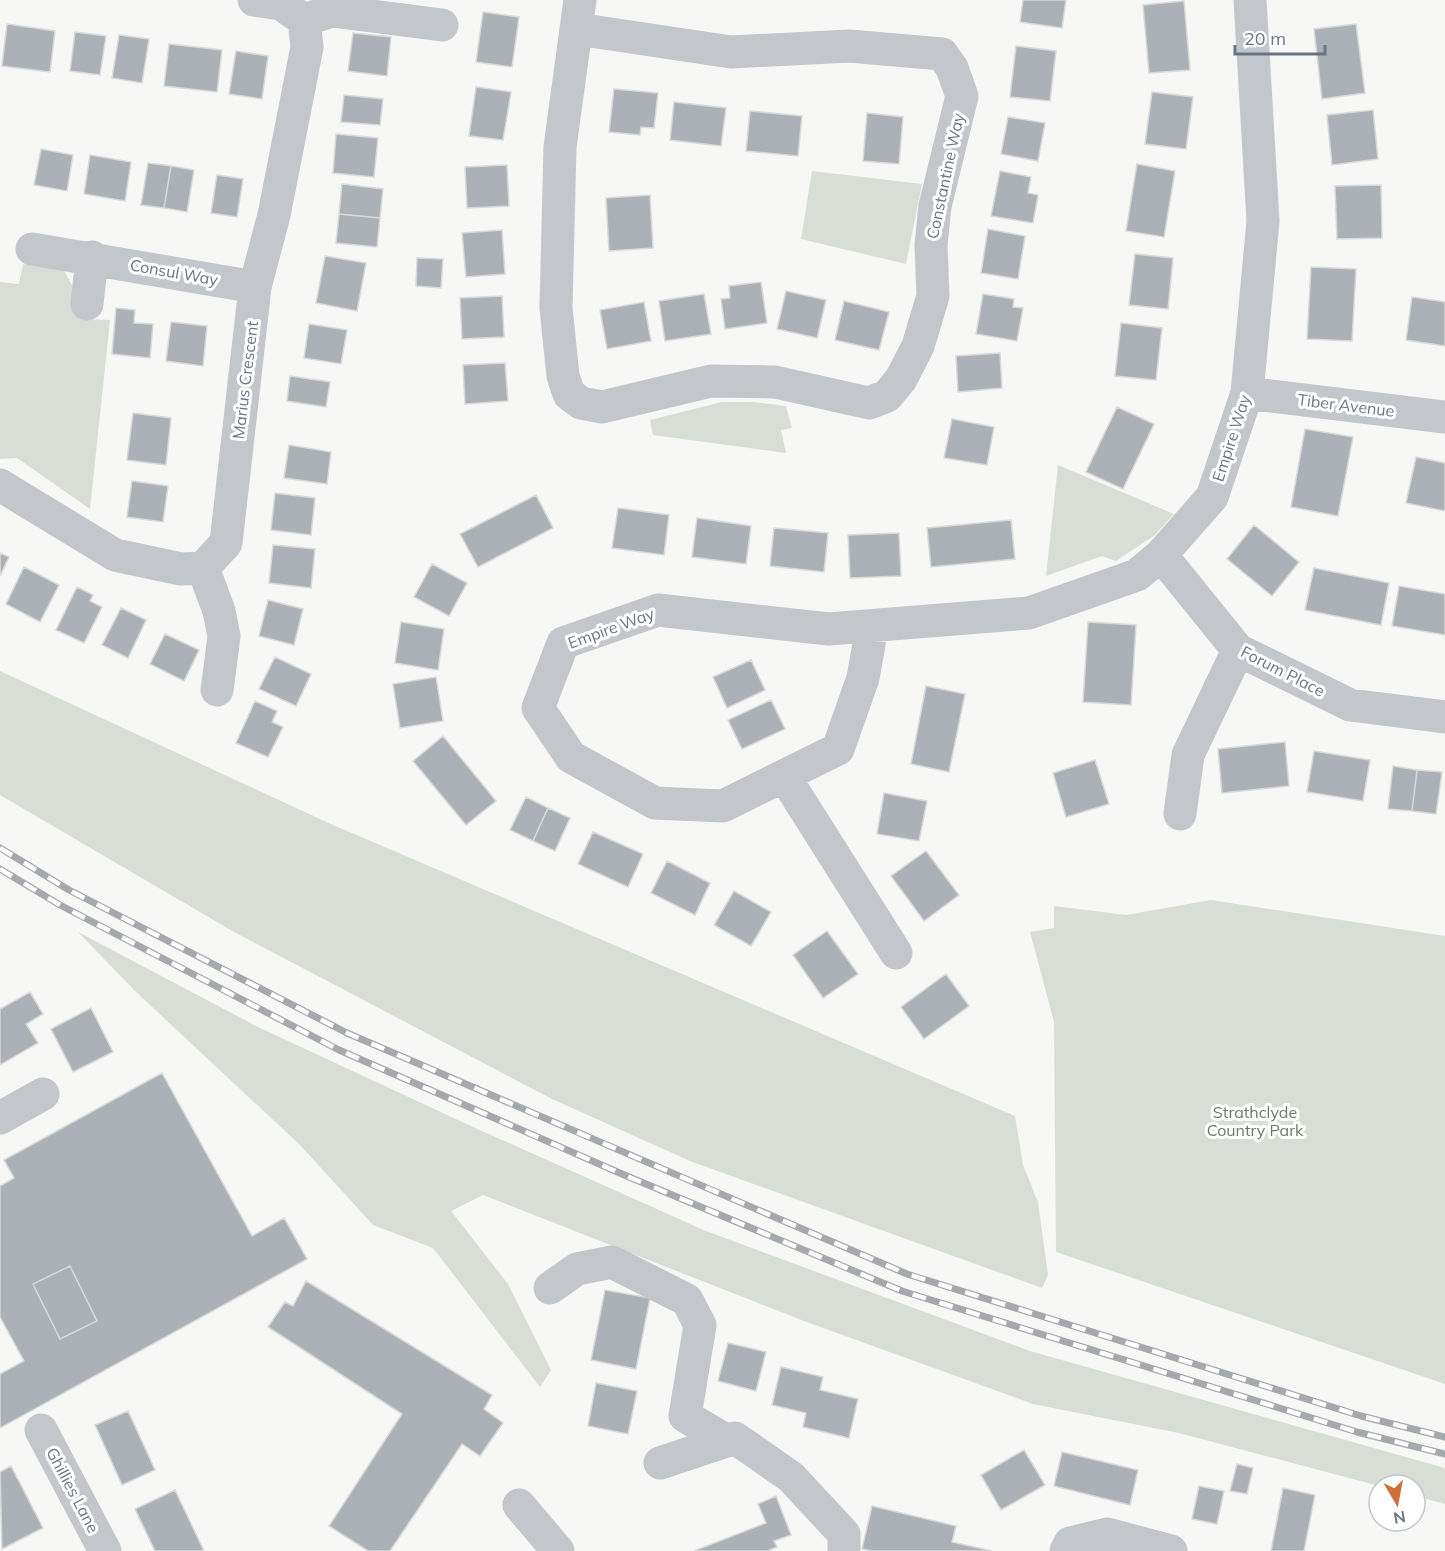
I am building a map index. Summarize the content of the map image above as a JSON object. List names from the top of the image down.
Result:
{
  "streets": {
    "street": [
      "Constantine Way",
      "Consul Way",
      "Marius Crescent",
      "Tiber Avenue",
      "Empire Way",
      "Forum Place",
      "Ghillies Lane"
    ]
  },
  "crossings": [
    ["Consul Way", "Marius Crescent"],
    ["Tiber Avenue", "Empire Way"],
    ["Empire Way", "Forum Place"]
  ],
  "parks": ["Strathclyde Country Park"],
  "scale_bar": "20 m",
  "north": "bottom"
}
